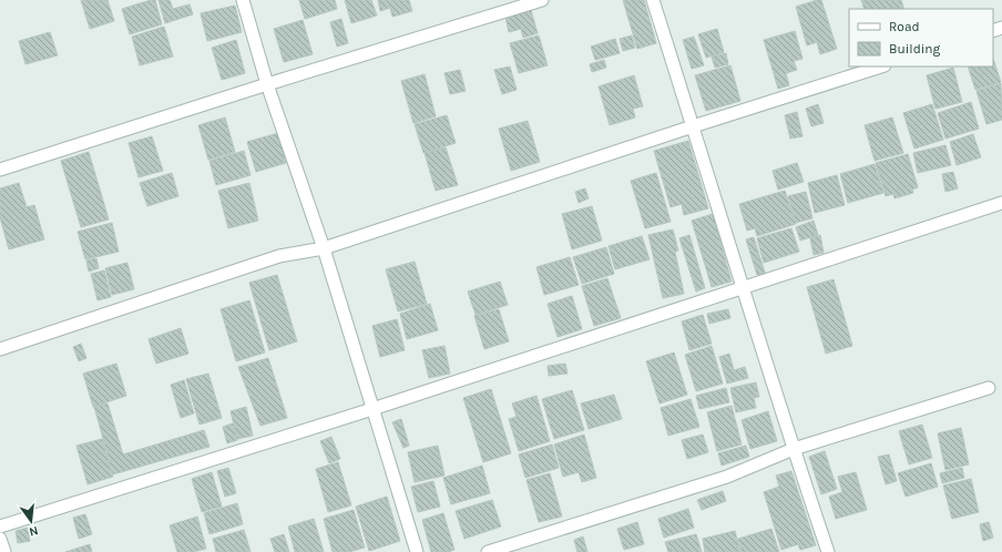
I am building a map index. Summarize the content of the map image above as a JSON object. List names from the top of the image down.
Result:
{
  "legend": ["Road", "Building"],
  "north": "bottom"
}
